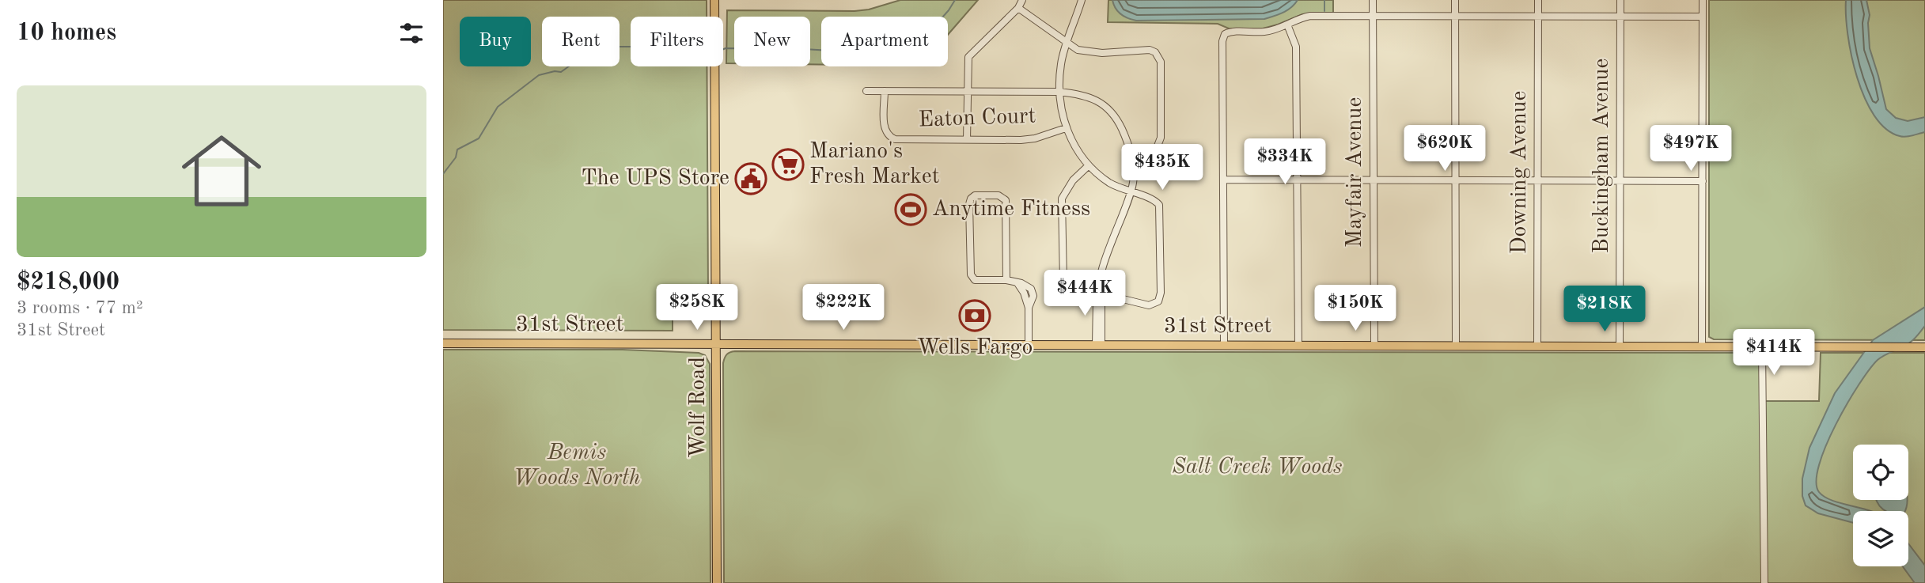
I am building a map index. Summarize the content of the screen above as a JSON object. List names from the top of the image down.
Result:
{
  "streets": {
    "main road": ["31st Street", "Wolf Road"],
    "street": [
      "Eaton Court",
      "Buckingham Avenue",
      "Mayfair Avenue",
      "Downing Avenue"
    ]
  },
  "crossings": [
    ["Buckingham Avenue", "31st Street"],
    ["Mayfair Avenue", "31st Street"],
    ["Downing Avenue", "31st Street"],
    ["31st Street", "Wolf Road"]
  ],
  "parks": ["Bemis Woods North", "Salt Creek Woods"],
  "places": {
    "supermarket": ["Mariano's Fresh Market"],
    "public building": ["The UPS Store"],
    "sports": ["Anytime Fitness"],
    "bank": ["Wells Fargo"]
  },
  "page": {
    "heading": "10 homes",
    "chip": [
      "Buy",
      "Rent",
      "Filters",
      "New",
      "Apartment"
    ],
    "list": [
      {
        "name": "$218,000",
        "note": "3 rooms · 77 m² · 31st Street"
      }
    ],
    "price": [
      "$620K",
      "$497K",
      "$334K",
      "$435K",
      "$444K",
      "$258K",
      "$222K",
      "$150K",
      "$218K",
      "$414K"
    ]
  }
}
